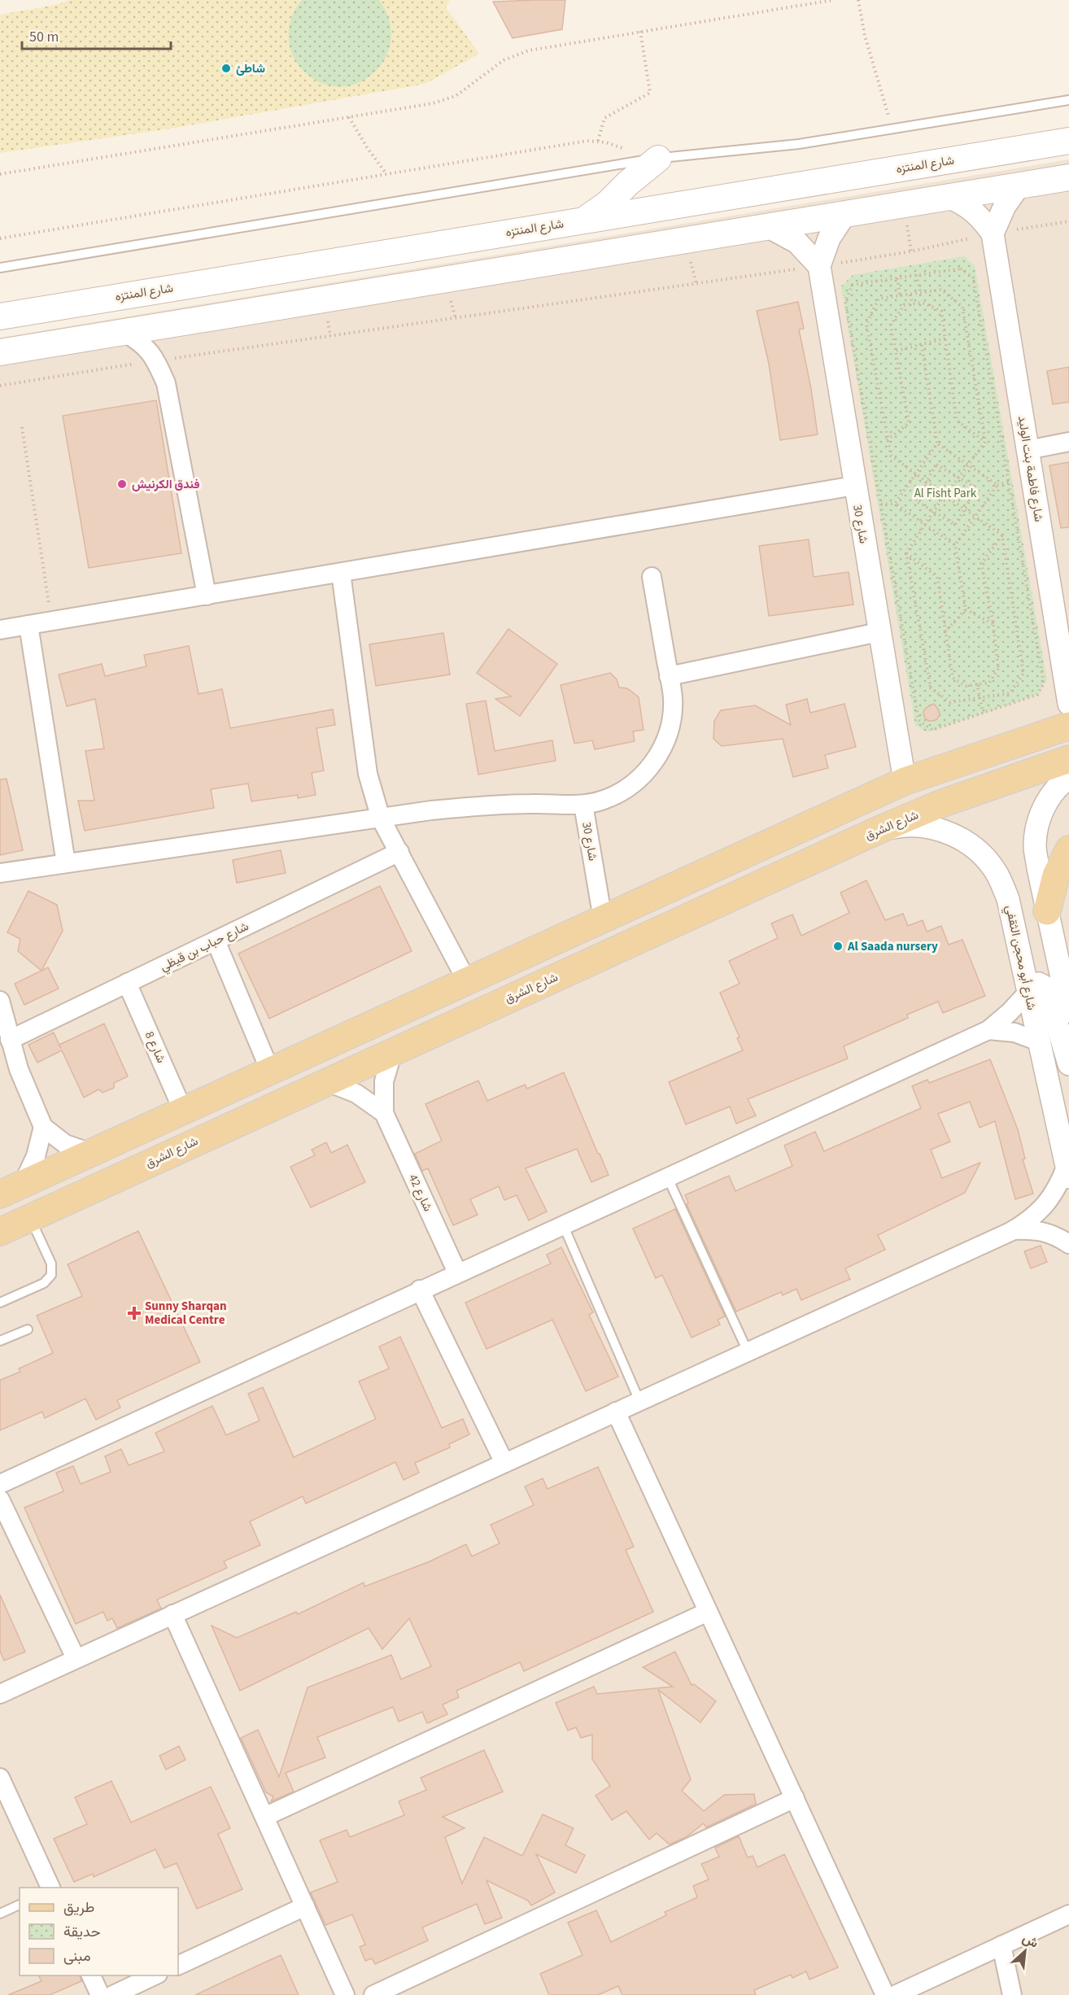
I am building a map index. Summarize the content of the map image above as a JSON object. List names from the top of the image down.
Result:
{
  "streets": {
    "main road": ["شارع المنتزه", "شارع الشرق"],
    "street": [
      "شارع فاطمة بنت الوليد",
      "شارع 30",
      "شارع حباب بن قيظي",
      "شارع أبو محجن الثقفي",
      "شارع 8",
      "شارع 42"
    ]
  },
  "crossings": [
    ["شارع الشرق", "شارع أبو محجن الثقفي"],
    ["شارع الشرق", "شارع 42"],
    ["شارع حباب بن قيظي", "شارع 8"]
  ],
  "parks": ["Al Fisht Park"],
  "places": {
    "other": ["شاطئ", "فندق الكرنيش", "Al Saada nursery"],
    "health": ["Sunny Sharqan Medical Centre"]
  },
  "legend": ["طريق", "حديقة", "مبنى"],
  "scale_bar": "50 m",
  "north": "top right"
}
